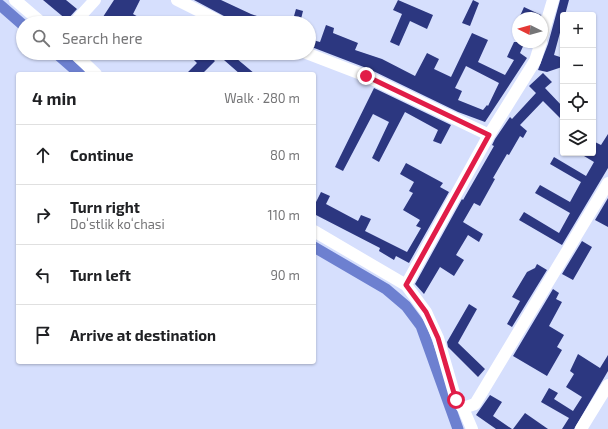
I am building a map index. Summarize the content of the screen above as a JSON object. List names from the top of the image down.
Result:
{
  "north": "left",
  "page": {
    "map_buttons": ["+", "−"],
    "search": "Search here",
    "heading": ["4 min", "Walk · 280 m"],
    "list": [
      ["Continue", "80 m"],
      ["Turn right", "Doʻstlik koʻchasi", "110 m"],
      ["Turn left", "90 m"],
      "Arrive at destination"
    ]
  }
}
